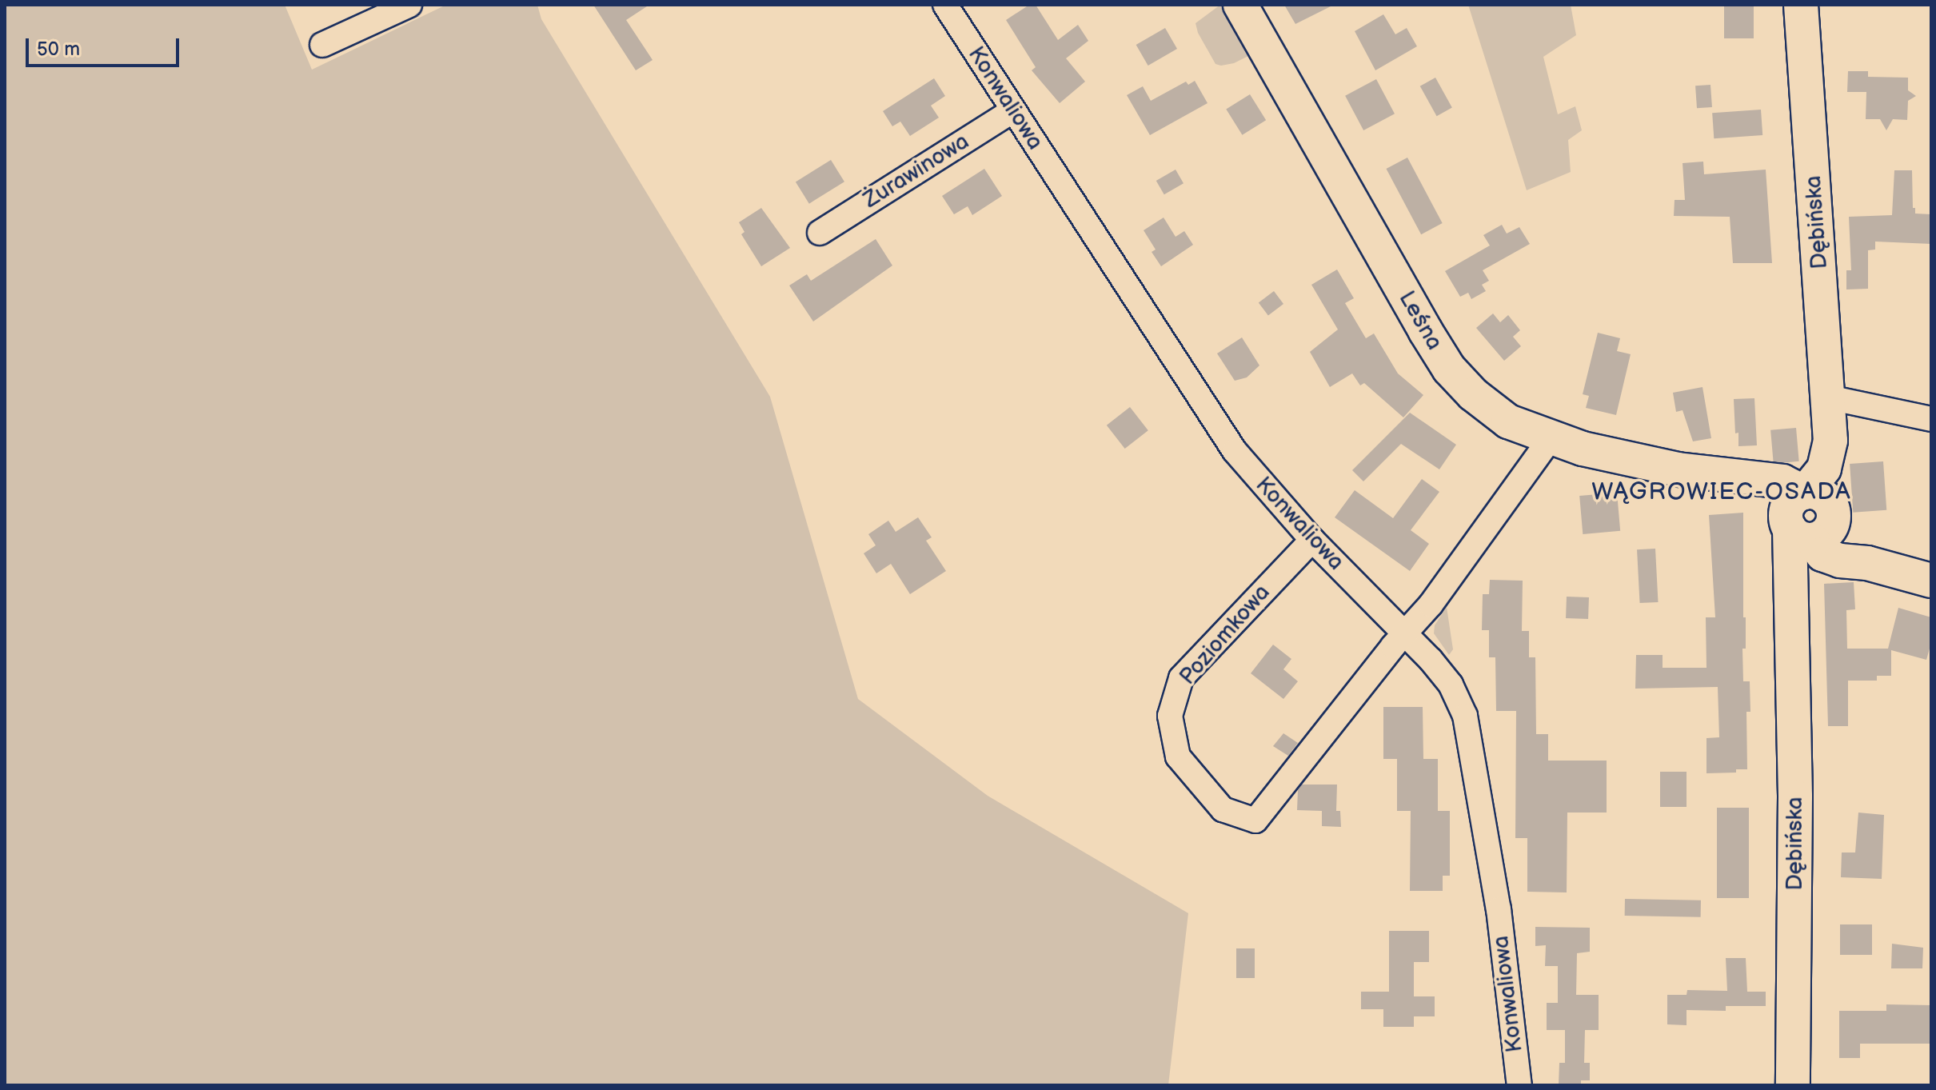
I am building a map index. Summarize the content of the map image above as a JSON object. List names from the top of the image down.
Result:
{
  "streets": {
    "street": [
      "Konwaliowa",
      "Żurawinowa",
      "Dębińska",
      "Leśna",
      "Poziomkowa"
    ]
  },
  "crossings": [
    ["Konwaliowa", "Żurawinowa"],
    ["Konwaliowa", "Poziomkowa"],
    ["Dębińska", "Leśna"]
  ],
  "districts": ["WĄGROWIEC-OSADA"],
  "scale_bar": "50 m"
}
